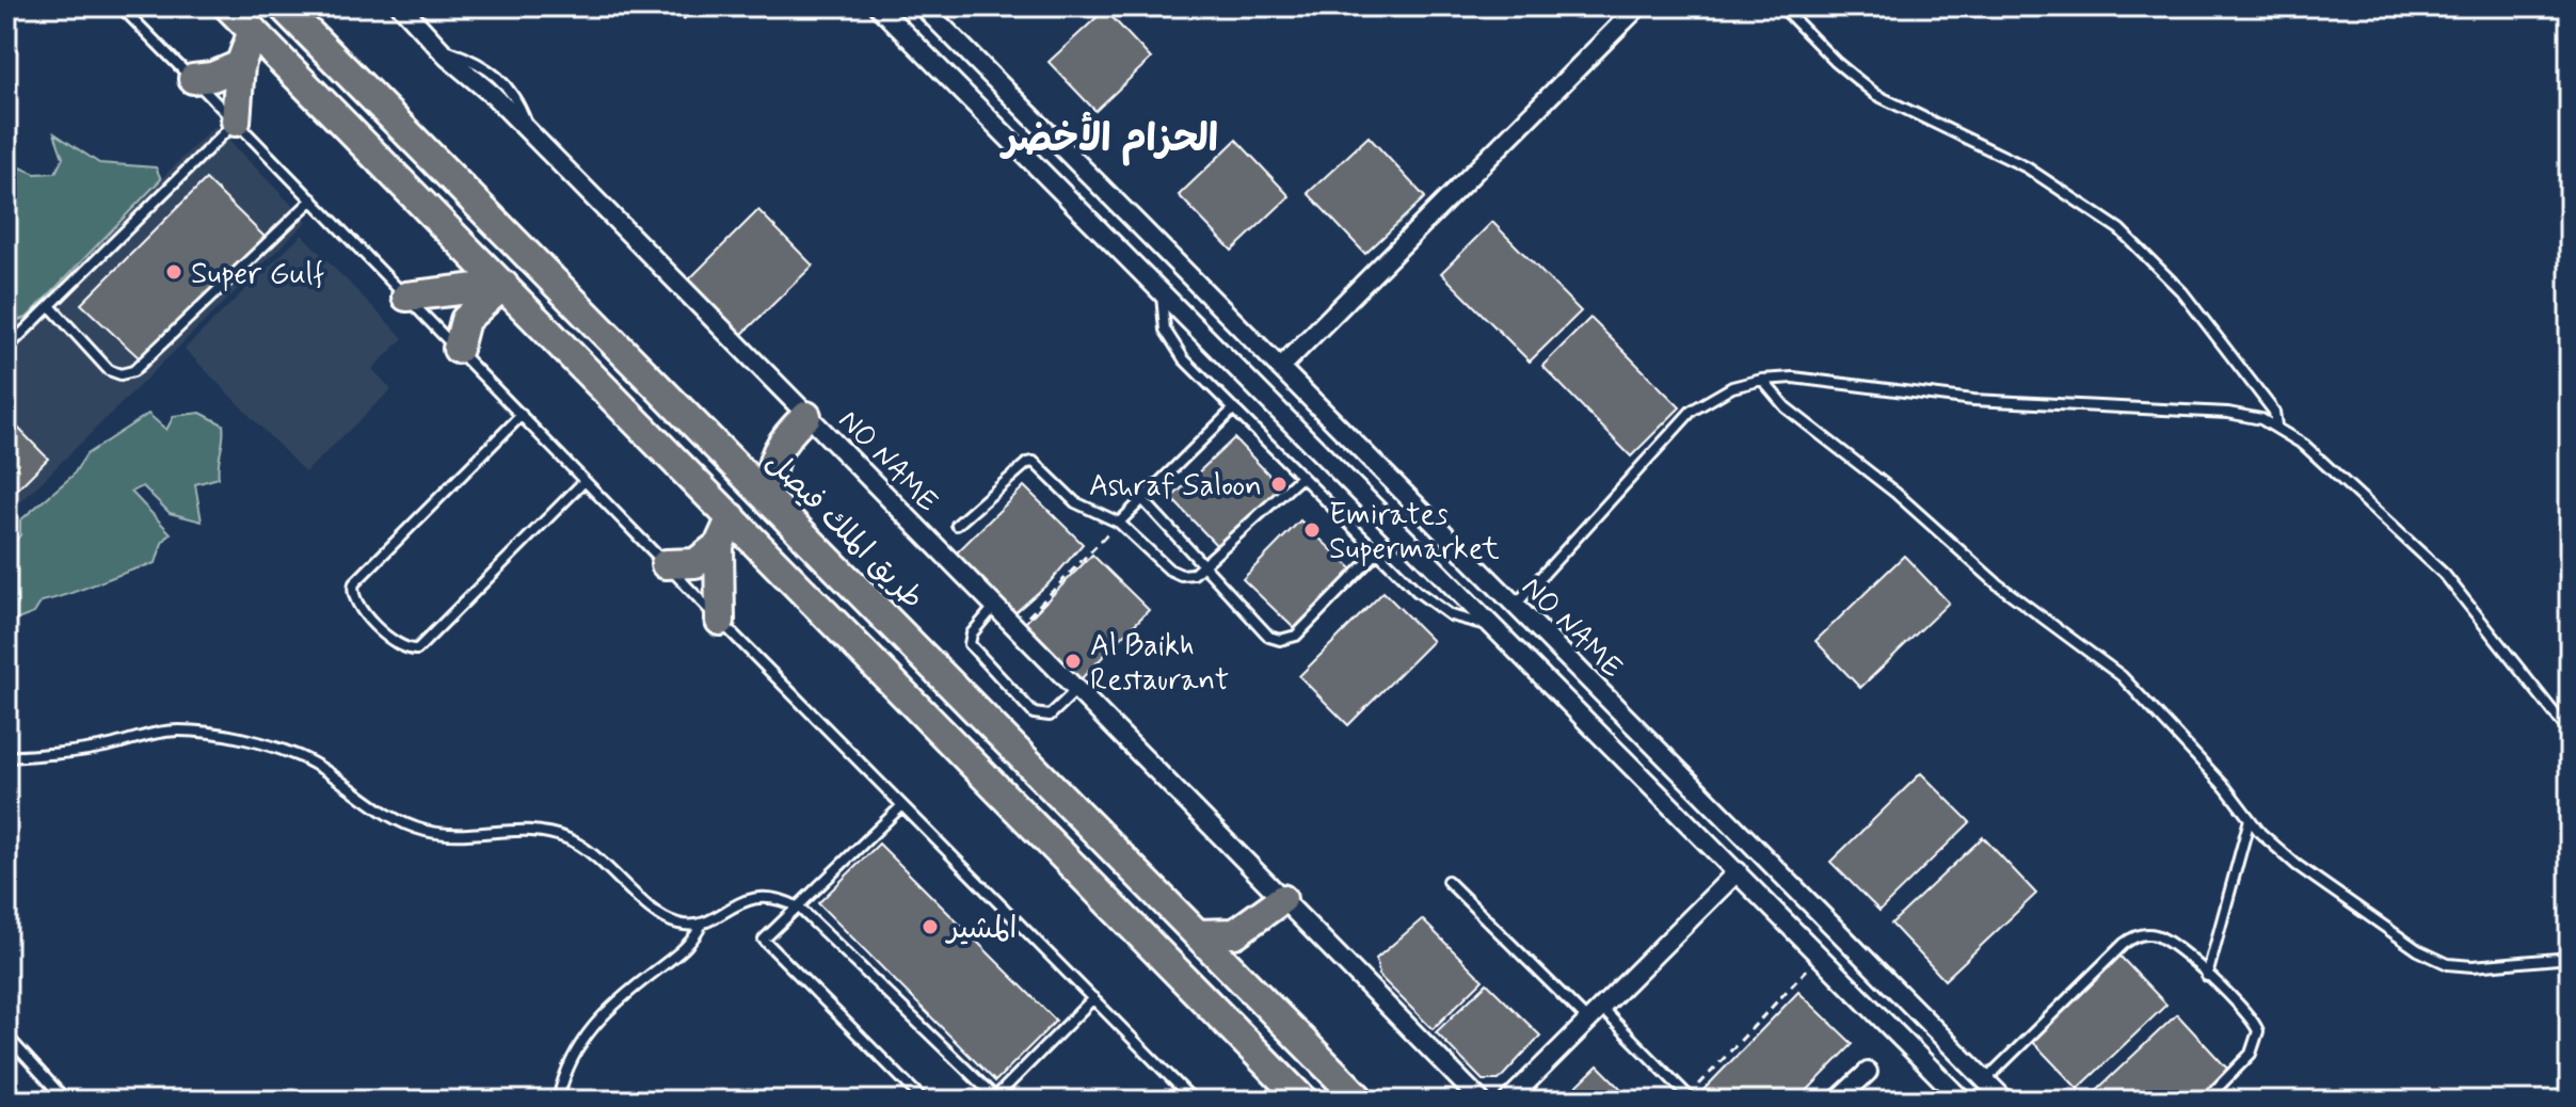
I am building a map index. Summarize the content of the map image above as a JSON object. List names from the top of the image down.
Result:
{
  "streets": {
    "main road": ["طريق الملك فيصل"],
    "street": ["NO NAME"]
  },
  "districts": ["الحزام الأخضر"],
  "places": [
    "Super Gulf",
    "Ashraf Saloon",
    "Emirates Supermarket",
    "Al Baikh Restaurant",
    "المشير"
  ]
}
